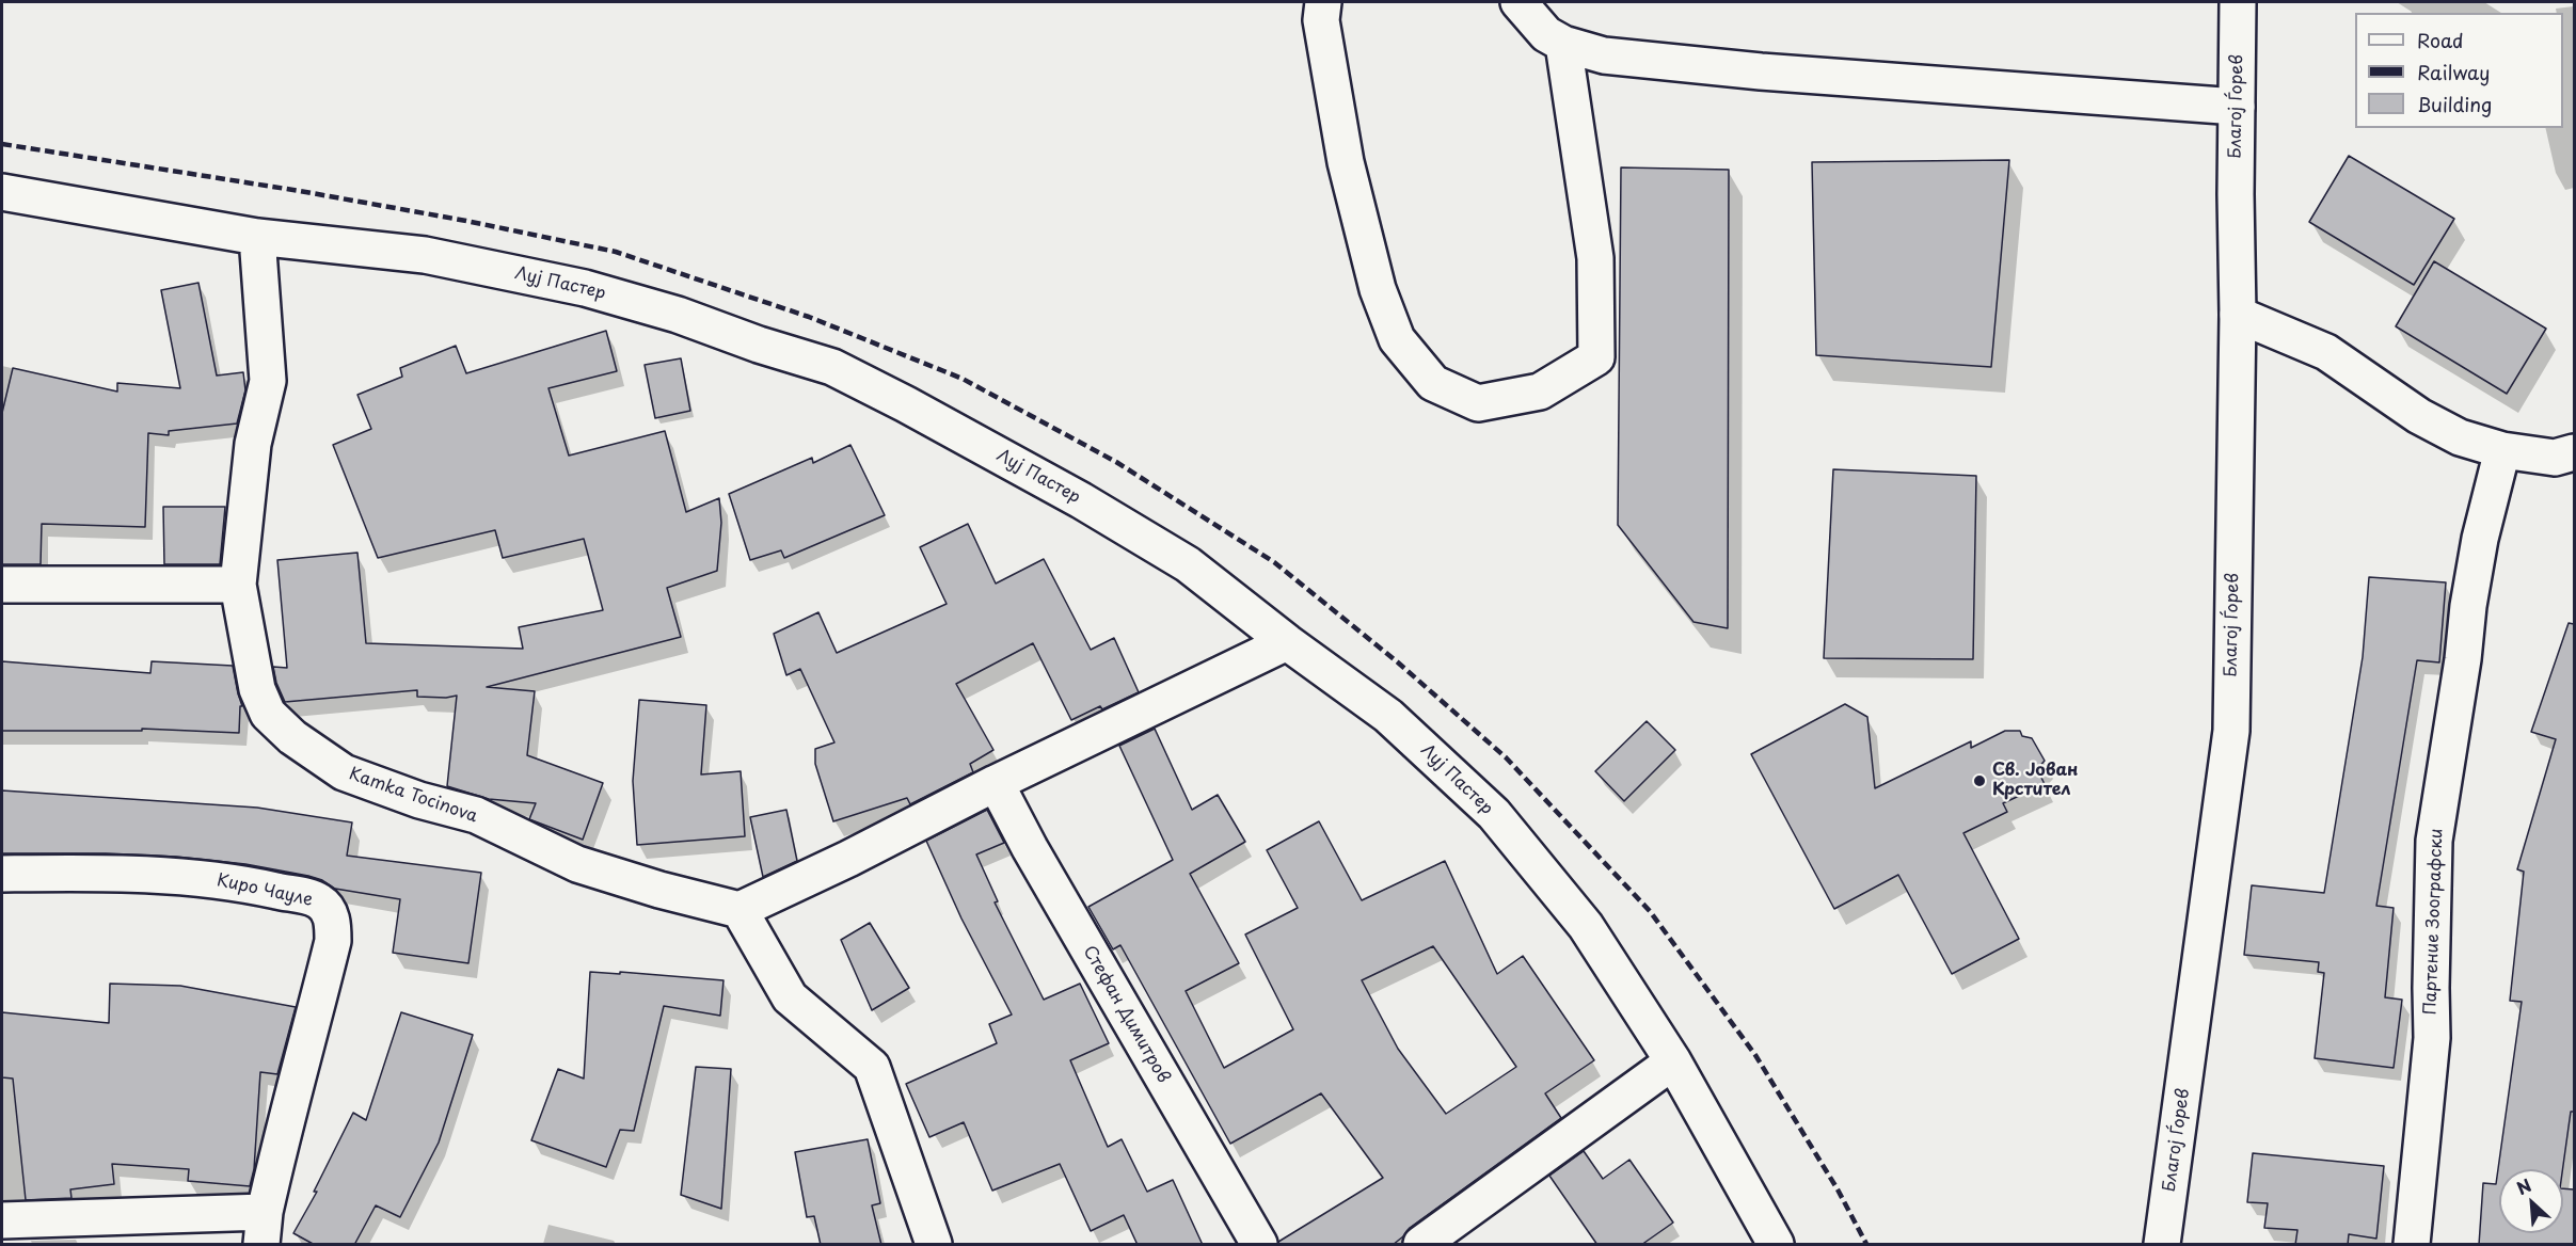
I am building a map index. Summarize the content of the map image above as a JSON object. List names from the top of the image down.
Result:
{
  "streets": {
    "street": [
      "Благој Ѓорев",
      "Луј Пастер",
      "Kamka Tocinova",
      "Киро Чауле",
      "Партение Зоографски",
      "Стефан Димитров"
    ]
  },
  "crossings": [
    ["Луј Пастер", "Kamka Tocinova"]
  ],
  "places": ["Св. Јован Крстител"],
  "legend": ["Road", "Railway", "Building"],
  "north": "top left"
}
